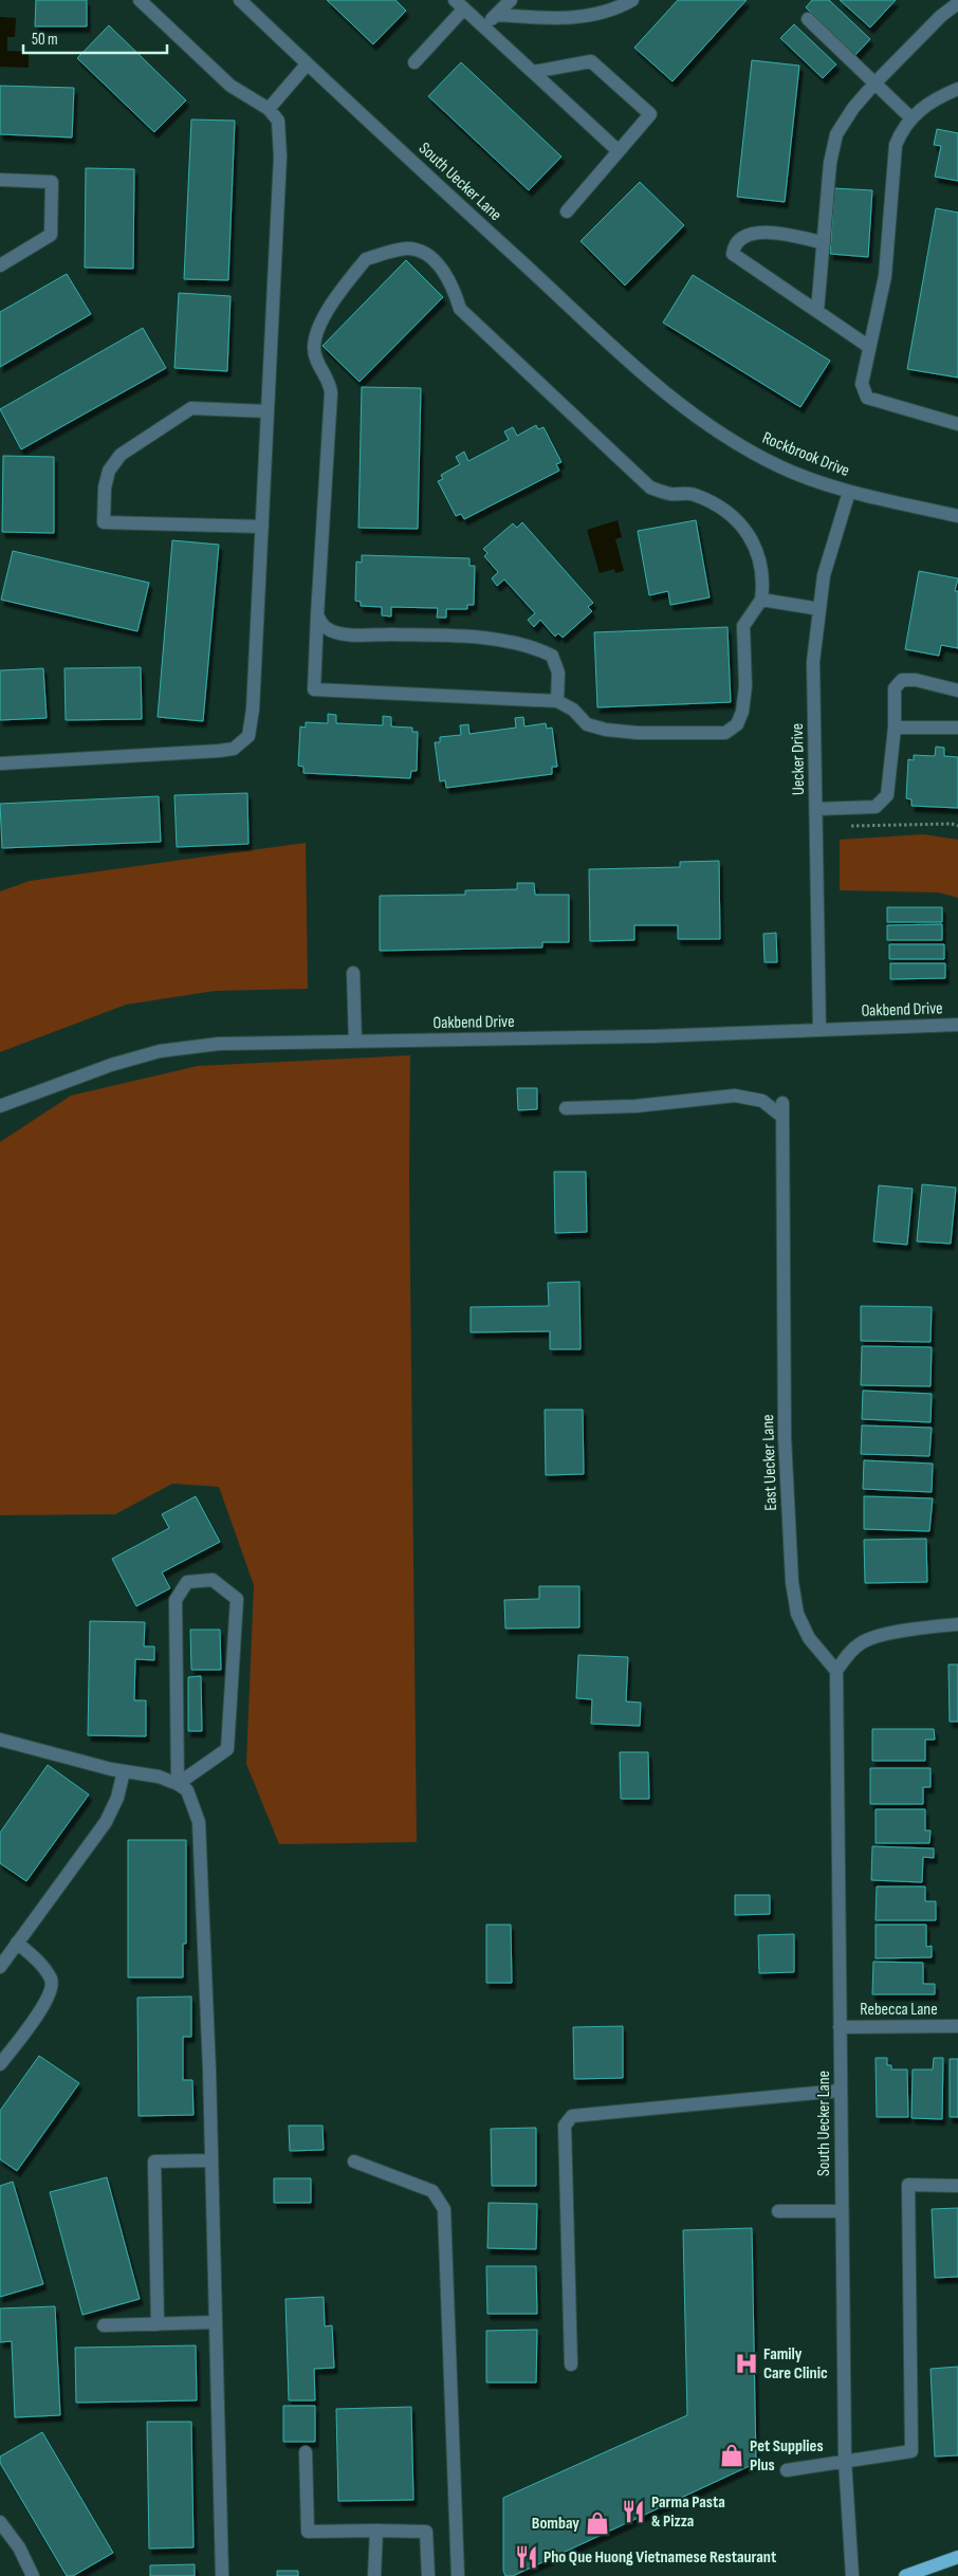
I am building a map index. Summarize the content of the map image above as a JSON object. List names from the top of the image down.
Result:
{
  "streets": {
    "street": [
      "South Uecker Lane",
      "Rockbrook Drive",
      "Uecker Drive",
      "Oakbend Drive",
      "East Uecker Lane",
      "Rebecca Lane"
    ]
  },
  "crossings": [
    ["South Uecker Lane", "Rockbrook Drive"],
    ["South Uecker Lane", "East Uecker Lane"],
    ["South Uecker Lane", "Rebecca Lane"],
    ["Rockbrook Drive", "Uecker Drive"],
    ["Uecker Drive", "Oakbend Drive"]
  ],
  "places": {
    "hospital": ["Family Care Clinic"],
    "shop": ["Pet Supplies Plus", "Bombay"],
    "restaurant": ["Parma Pasta & Pizza", "Pho Que Huong Vietnamese Restaurant"]
  },
  "scale_bar": "50 m"
}
